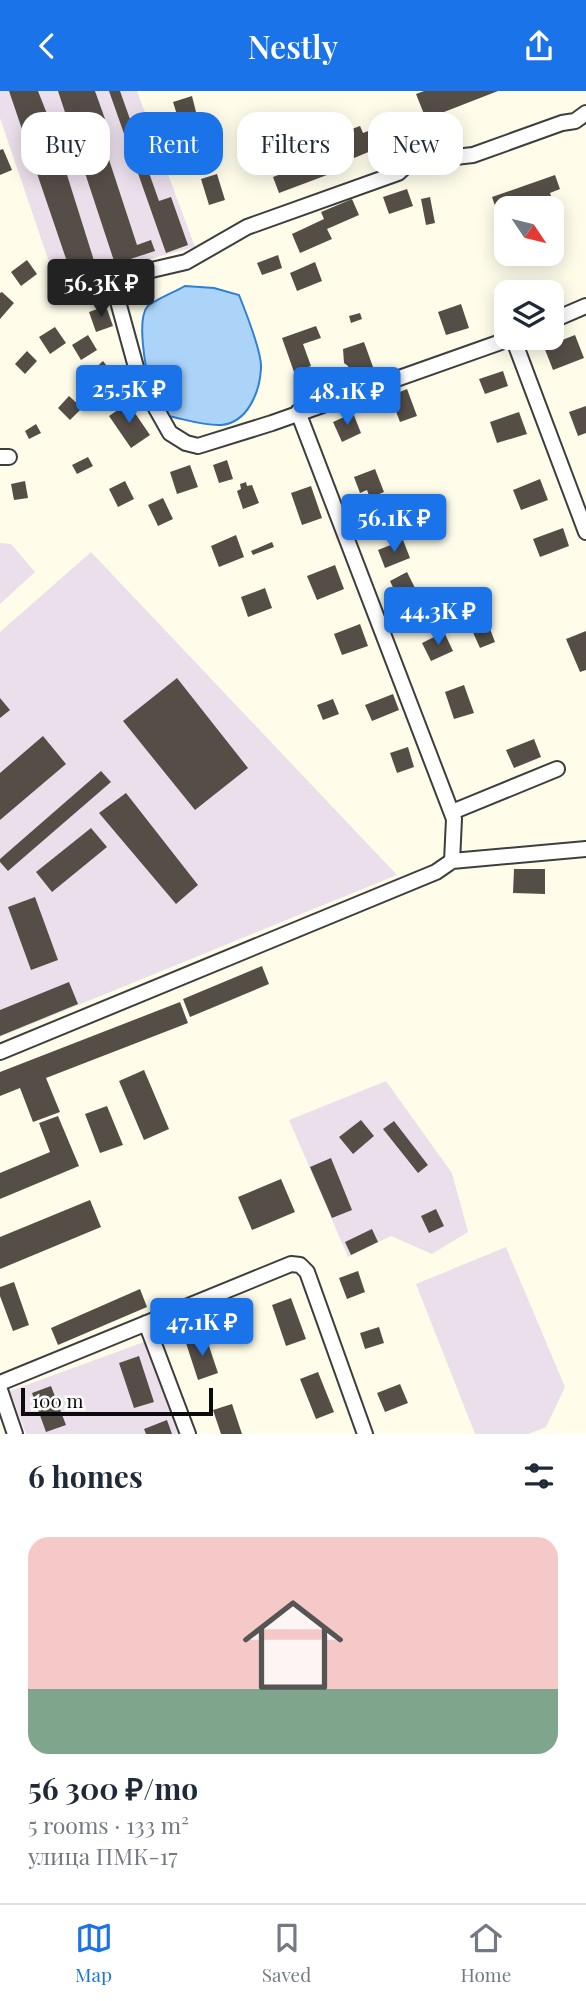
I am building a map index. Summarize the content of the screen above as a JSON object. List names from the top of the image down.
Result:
{
  "scale_bar": "100 m",
  "north": "bottom right",
  "page": {
    "header": "Nestly",
    "chip": [
      "Buy",
      "Rent",
      "Filters",
      "New"
    ],
    "price": [
      "56.3K ₽",
      "25.5K ₽",
      "48.1K ₽",
      "56.1K ₽",
      "44.3K ₽",
      "47.1K ₽"
    ],
    "scale": "100 m",
    "heading": "6 homes",
    "list": [
      {
        "name": "56 300 ₽/mo",
        "note": "5 rooms · 133 m² · улица ПМК-17"
      }
    ],
    "tabs": ["Map", "Saved", "Home"]
  }
}
